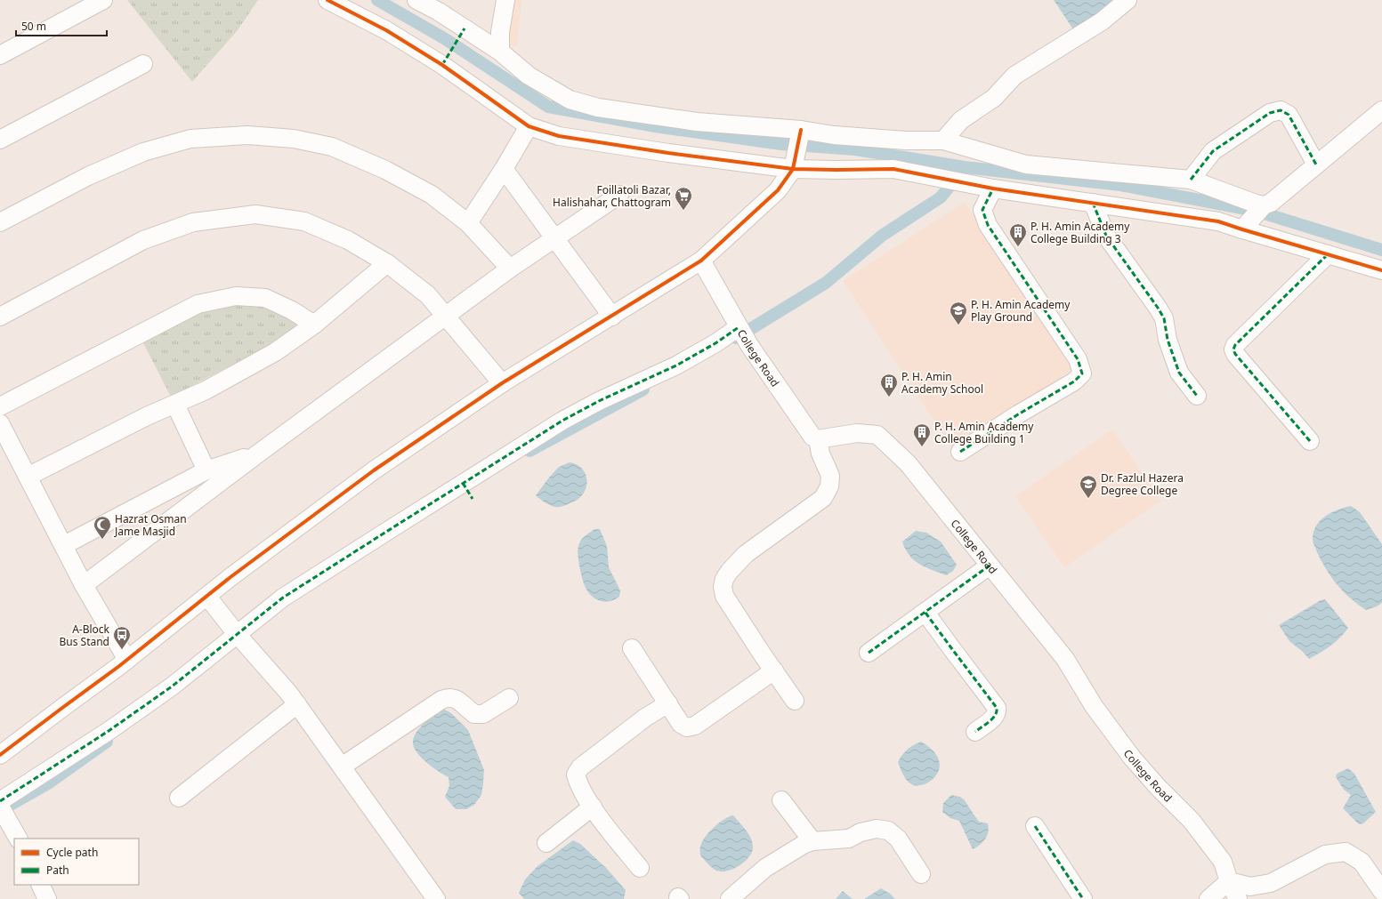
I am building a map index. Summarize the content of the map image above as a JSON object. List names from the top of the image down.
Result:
{
  "streets": {
    "street": ["College Road"]
  },
  "places": {
    "supermarket": ["Foillatoli Bazar, Halishahar, Chattogram"],
    "building": ["P. H. Amin Academy College Building 3", "P. H. Amin Academy School", "P. H. Amin Academy College Building 1"],
    "school or university": ["P. H. Amin Academy Play Ground", "Dr. Fazlul Hazera Degree College"],
    "mosque": ["Hazrat Osman Jame Masjid"],
    "bus stop": ["A-Block Bus Stand"]
  },
  "legend": ["Cycle path", "Path"],
  "scale_bar": "50 m"
}
